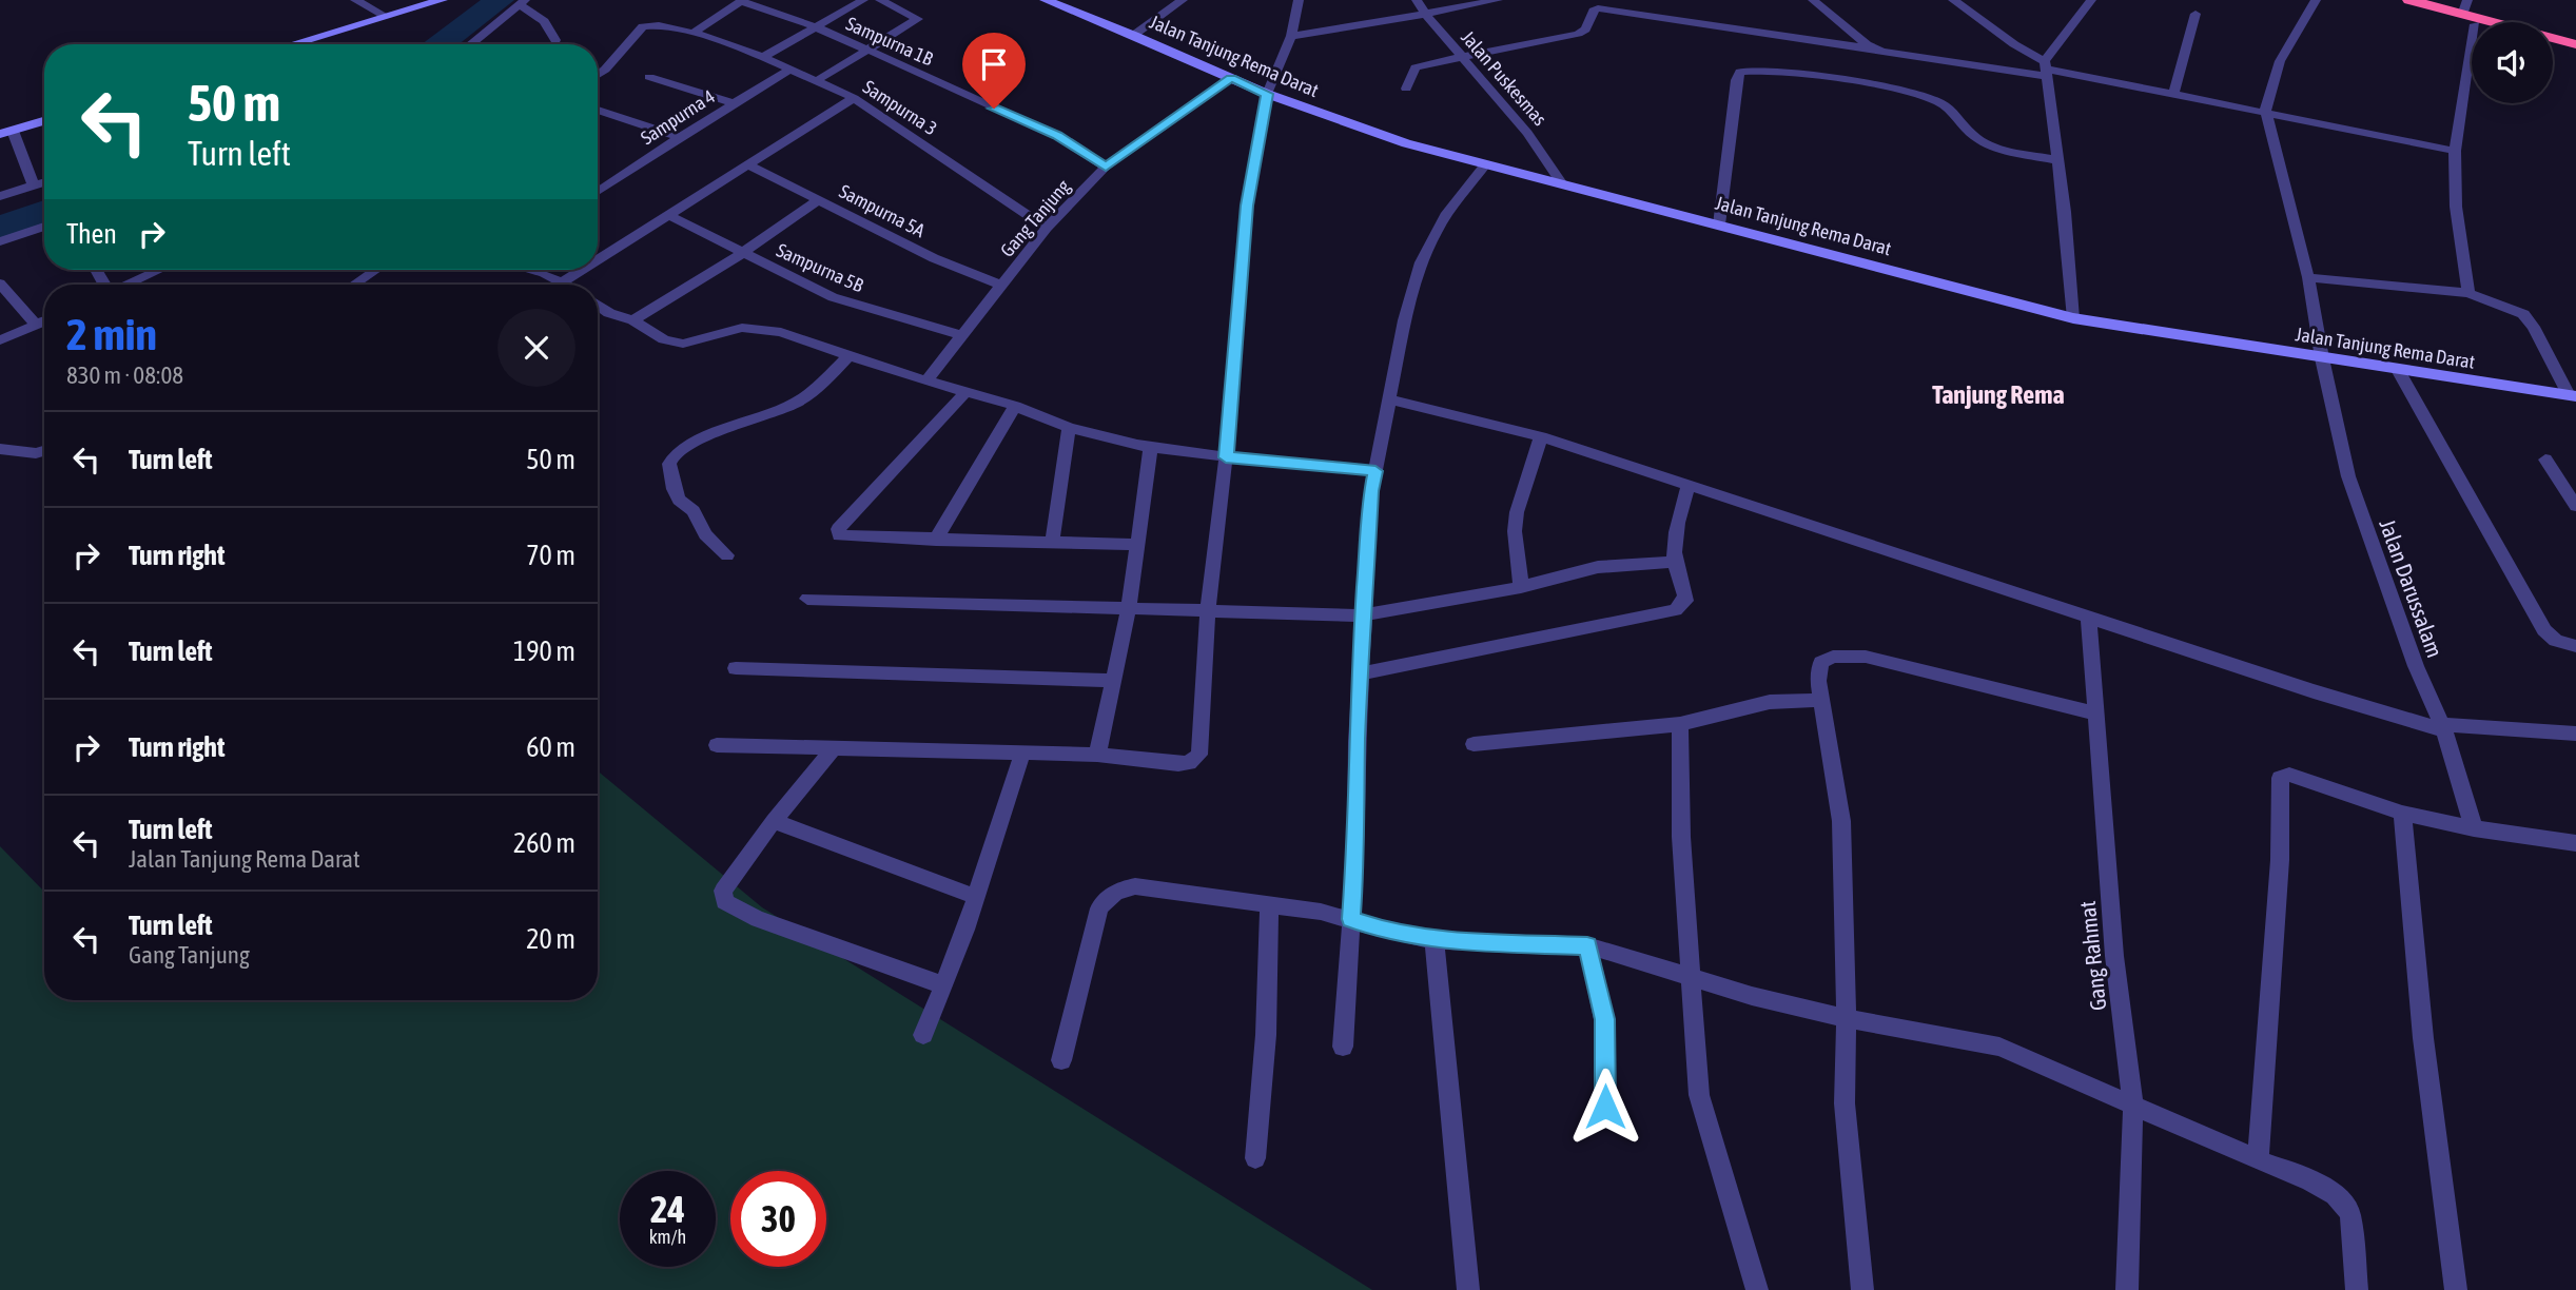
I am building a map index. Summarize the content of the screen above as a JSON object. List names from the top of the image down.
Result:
{
  "streets": {
    "street": [
      "Sampurna 1B",
      "Jalan Tanjung Rema Darat",
      "Jalan Puskesmas",
      "Sampurna 3",
      "Sampurna 4",
      "Sampurna 5A",
      "Gang Tanjung",
      "Sampurna 5B",
      "Jalan Darussalam",
      "Gang Rahmat"
    ]
  },
  "crossings": [
    ["Sampurna 1B", "Gang Tanjung"],
    ["Jalan Tanjung Rema Darat", "Jalan Puskesmas"],
    ["Jalan Tanjung Rema Darat", "Gang Tanjung"],
    ["Jalan Tanjung Rema Darat", "Jalan Darussalam"],
    ["Sampurna 3", "Sampurna 4"],
    ["Sampurna 3", "Gang Tanjung"],
    ["Sampurna 5A", "Gang Tanjung"],
    ["Gang Tanjung", "Sampurna 5B"]
  ],
  "districts": ["Tanjung Rema"],
  "page": {
    "turn": ["50 m", "Turn left"],
    "then": "Then",
    "heading": ["2 min", "830 m · 08:08"],
    "list": [
      {
        "name": "Turn left",
        "value": "50 m"
      },
      {
        "name": "Turn right",
        "value": "70 m"
      },
      {
        "name": "Turn left",
        "value": "190 m"
      },
      {
        "name": "Turn right",
        "value": "60 m"
      },
      {
        "name": "Turn left",
        "note": "Jalan Tanjung Rema Darat",
        "value": "260 m"
      },
      {
        "name": "Turn left",
        "note": "Gang Tanjung",
        "value": "20 m"
      }
    ],
    "speed": "24 km/h",
    "limit": "30"
  }
}
